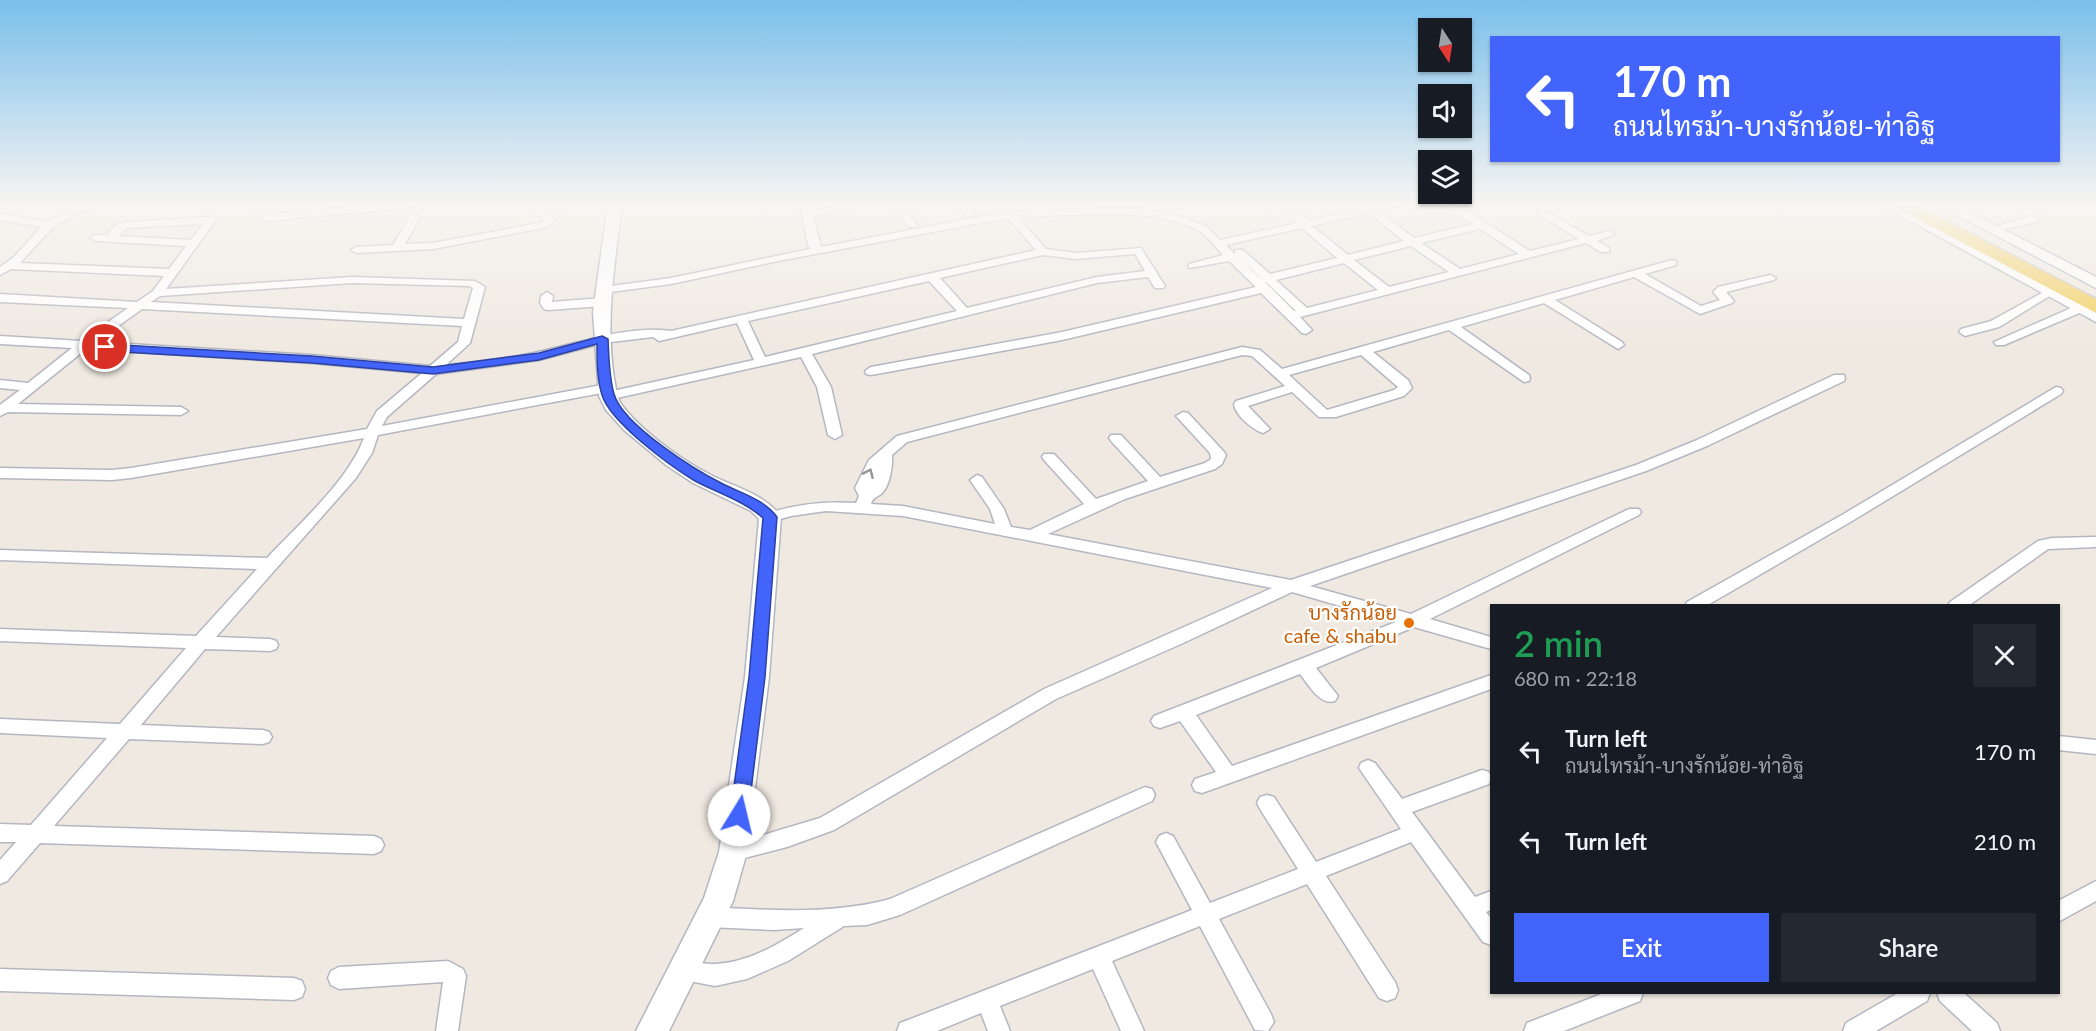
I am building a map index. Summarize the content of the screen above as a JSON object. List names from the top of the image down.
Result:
{
  "places": ["บางรักน้อย cafe & shabu"],
  "north": "bottom",
  "page": {
    "turn": ["170 m", "ถนนไทรม้า-บางรักน้อย-ท่าอิฐ"],
    "heading": ["2 min", "680 m · 22:18"],
    "list": [
      {
        "name": "Turn left",
        "note": "ถนนไทรม้า-บางรักน้อย-ท่าอิฐ",
        "value": "170 m"
      },
      {
        "name": "Turn left",
        "value": "210 m"
      }
    ],
    "buttons": ["Exit", "Share"]
  }
}
